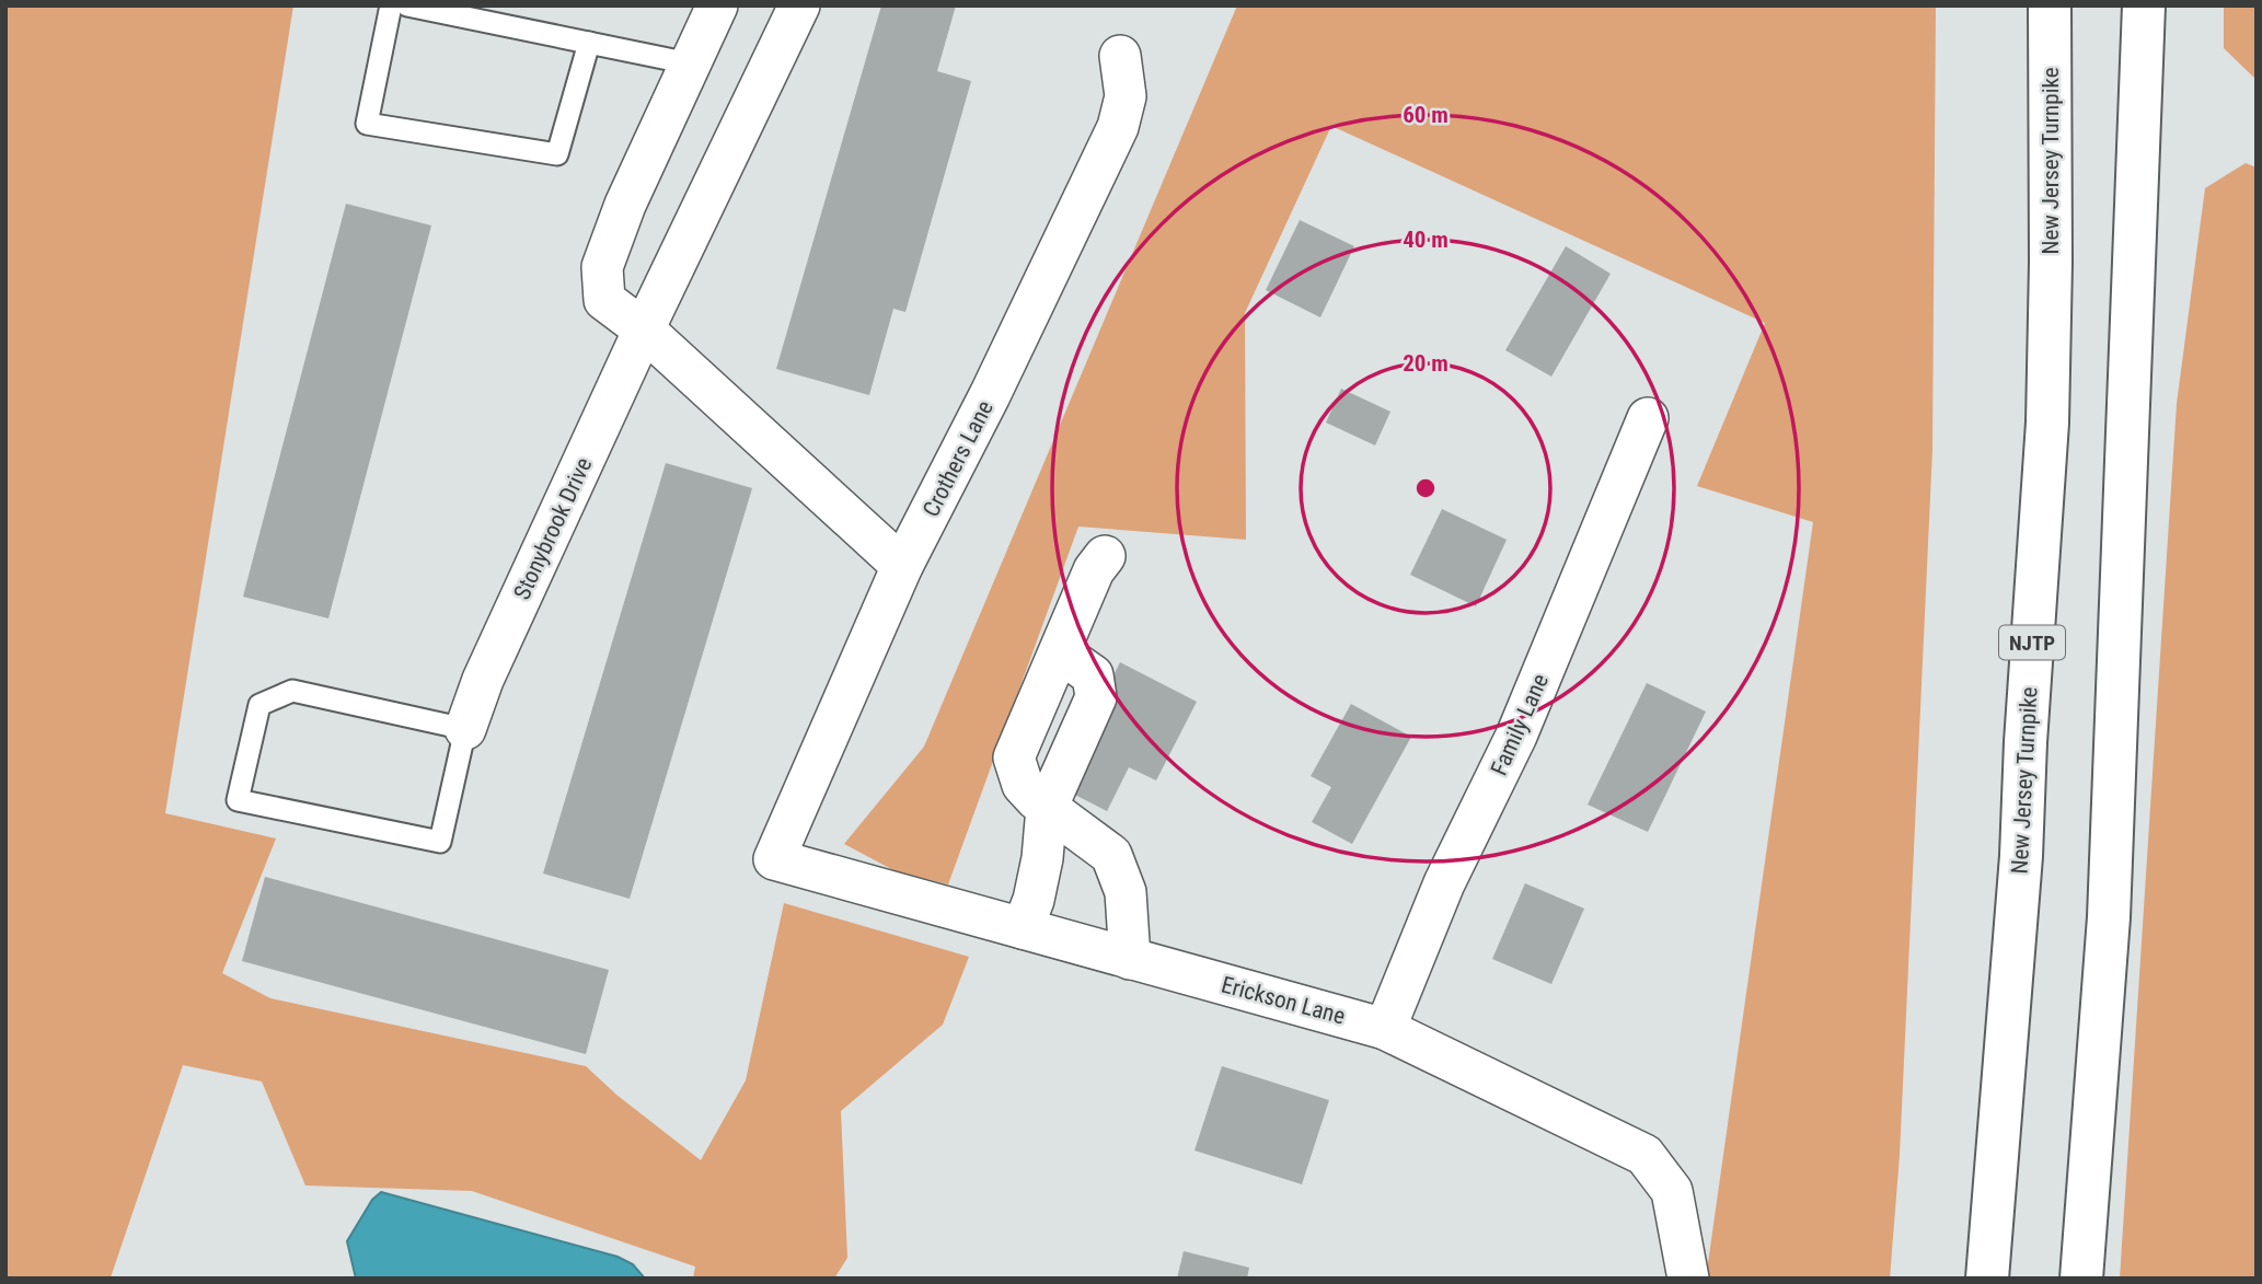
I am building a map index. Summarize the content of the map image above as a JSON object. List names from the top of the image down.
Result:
{
  "streets": {
    "highway": ["New Jersey Turnpike", "NJTP"],
    "street": [
      "Crothers Lane",
      "Stonybrook Drive",
      "Family Lane",
      "Erickson Lane"
    ]
  },
  "crossings": [
    ["Crothers Lane", "Erickson Lane"],
    ["Family Lane", "Erickson Lane"]
  ],
  "rings": ["60 m", "40 m", "20 m"]
}
